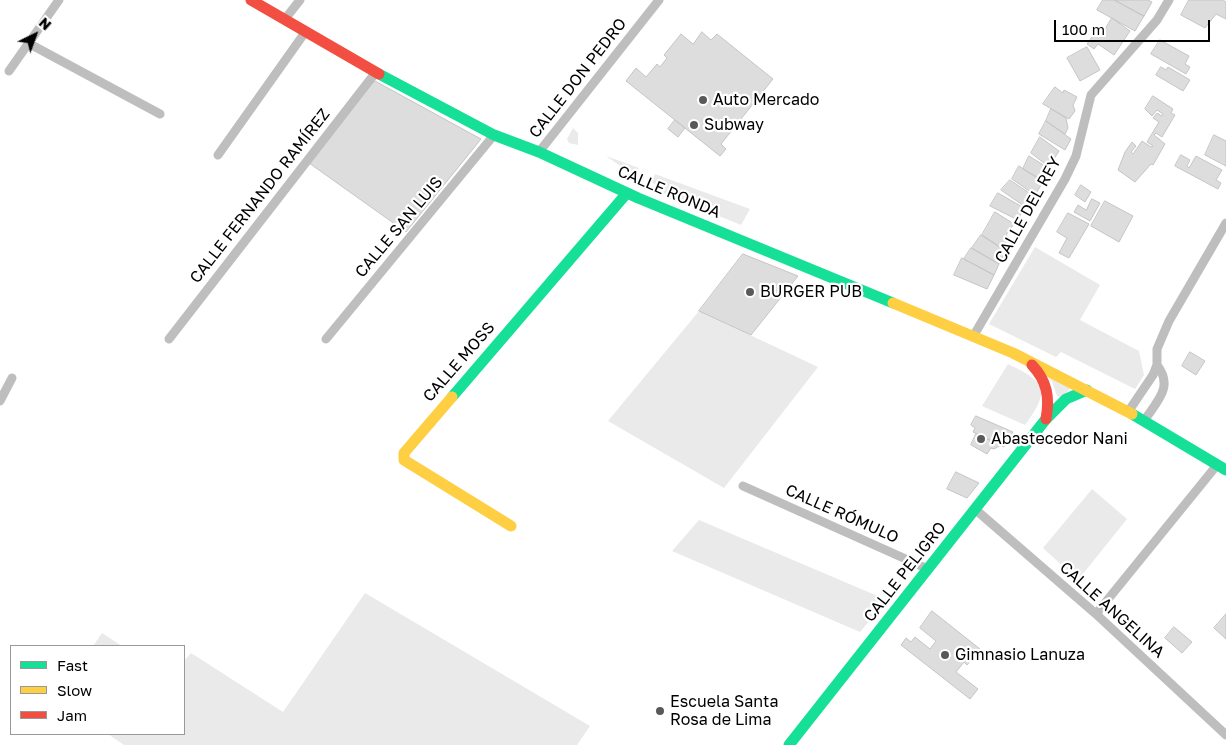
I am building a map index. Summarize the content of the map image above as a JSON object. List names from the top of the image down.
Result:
{
  "streets": {
    "street": [
      "CALLE DON PEDRO",
      "CALLE RONDA",
      "CALLE FERNANDO RAMÍREZ",
      "CALLE DEL REY",
      "CALLE SAN LUIS",
      "CALLE MOSS",
      "CALLE RÓMULO",
      "CALLE PELIGRO",
      "CALLE ANGELINA"
    ]
  },
  "crossings": [
    ["CALLE DON PEDRO", "CALLE RONDA"],
    ["CALLE RONDA", "CALLE FERNANDO RAMÍREZ"],
    ["CALLE RONDA", "CALLE DEL REY"],
    ["CALLE RONDA", "CALLE SAN LUIS"],
    ["CALLE RONDA", "CALLE MOSS"],
    ["CALLE RONDA", "CALLE PELIGRO"],
    ["CALLE RÓMULO", "CALLE PELIGRO"],
    ["CALLE PELIGRO", "CALLE ANGELINA"]
  ],
  "places": [
    "Auto Mercado",
    "Subway",
    "BURGER PUB",
    "Abastecedor Nani",
    "Gimnasio Lanuza",
    "Escuela Santa Rosa de Lima"
  ],
  "legend": ["Fast", "Slow", "Jam"],
  "scale_bar": "100 m",
  "north": "top right"
}
